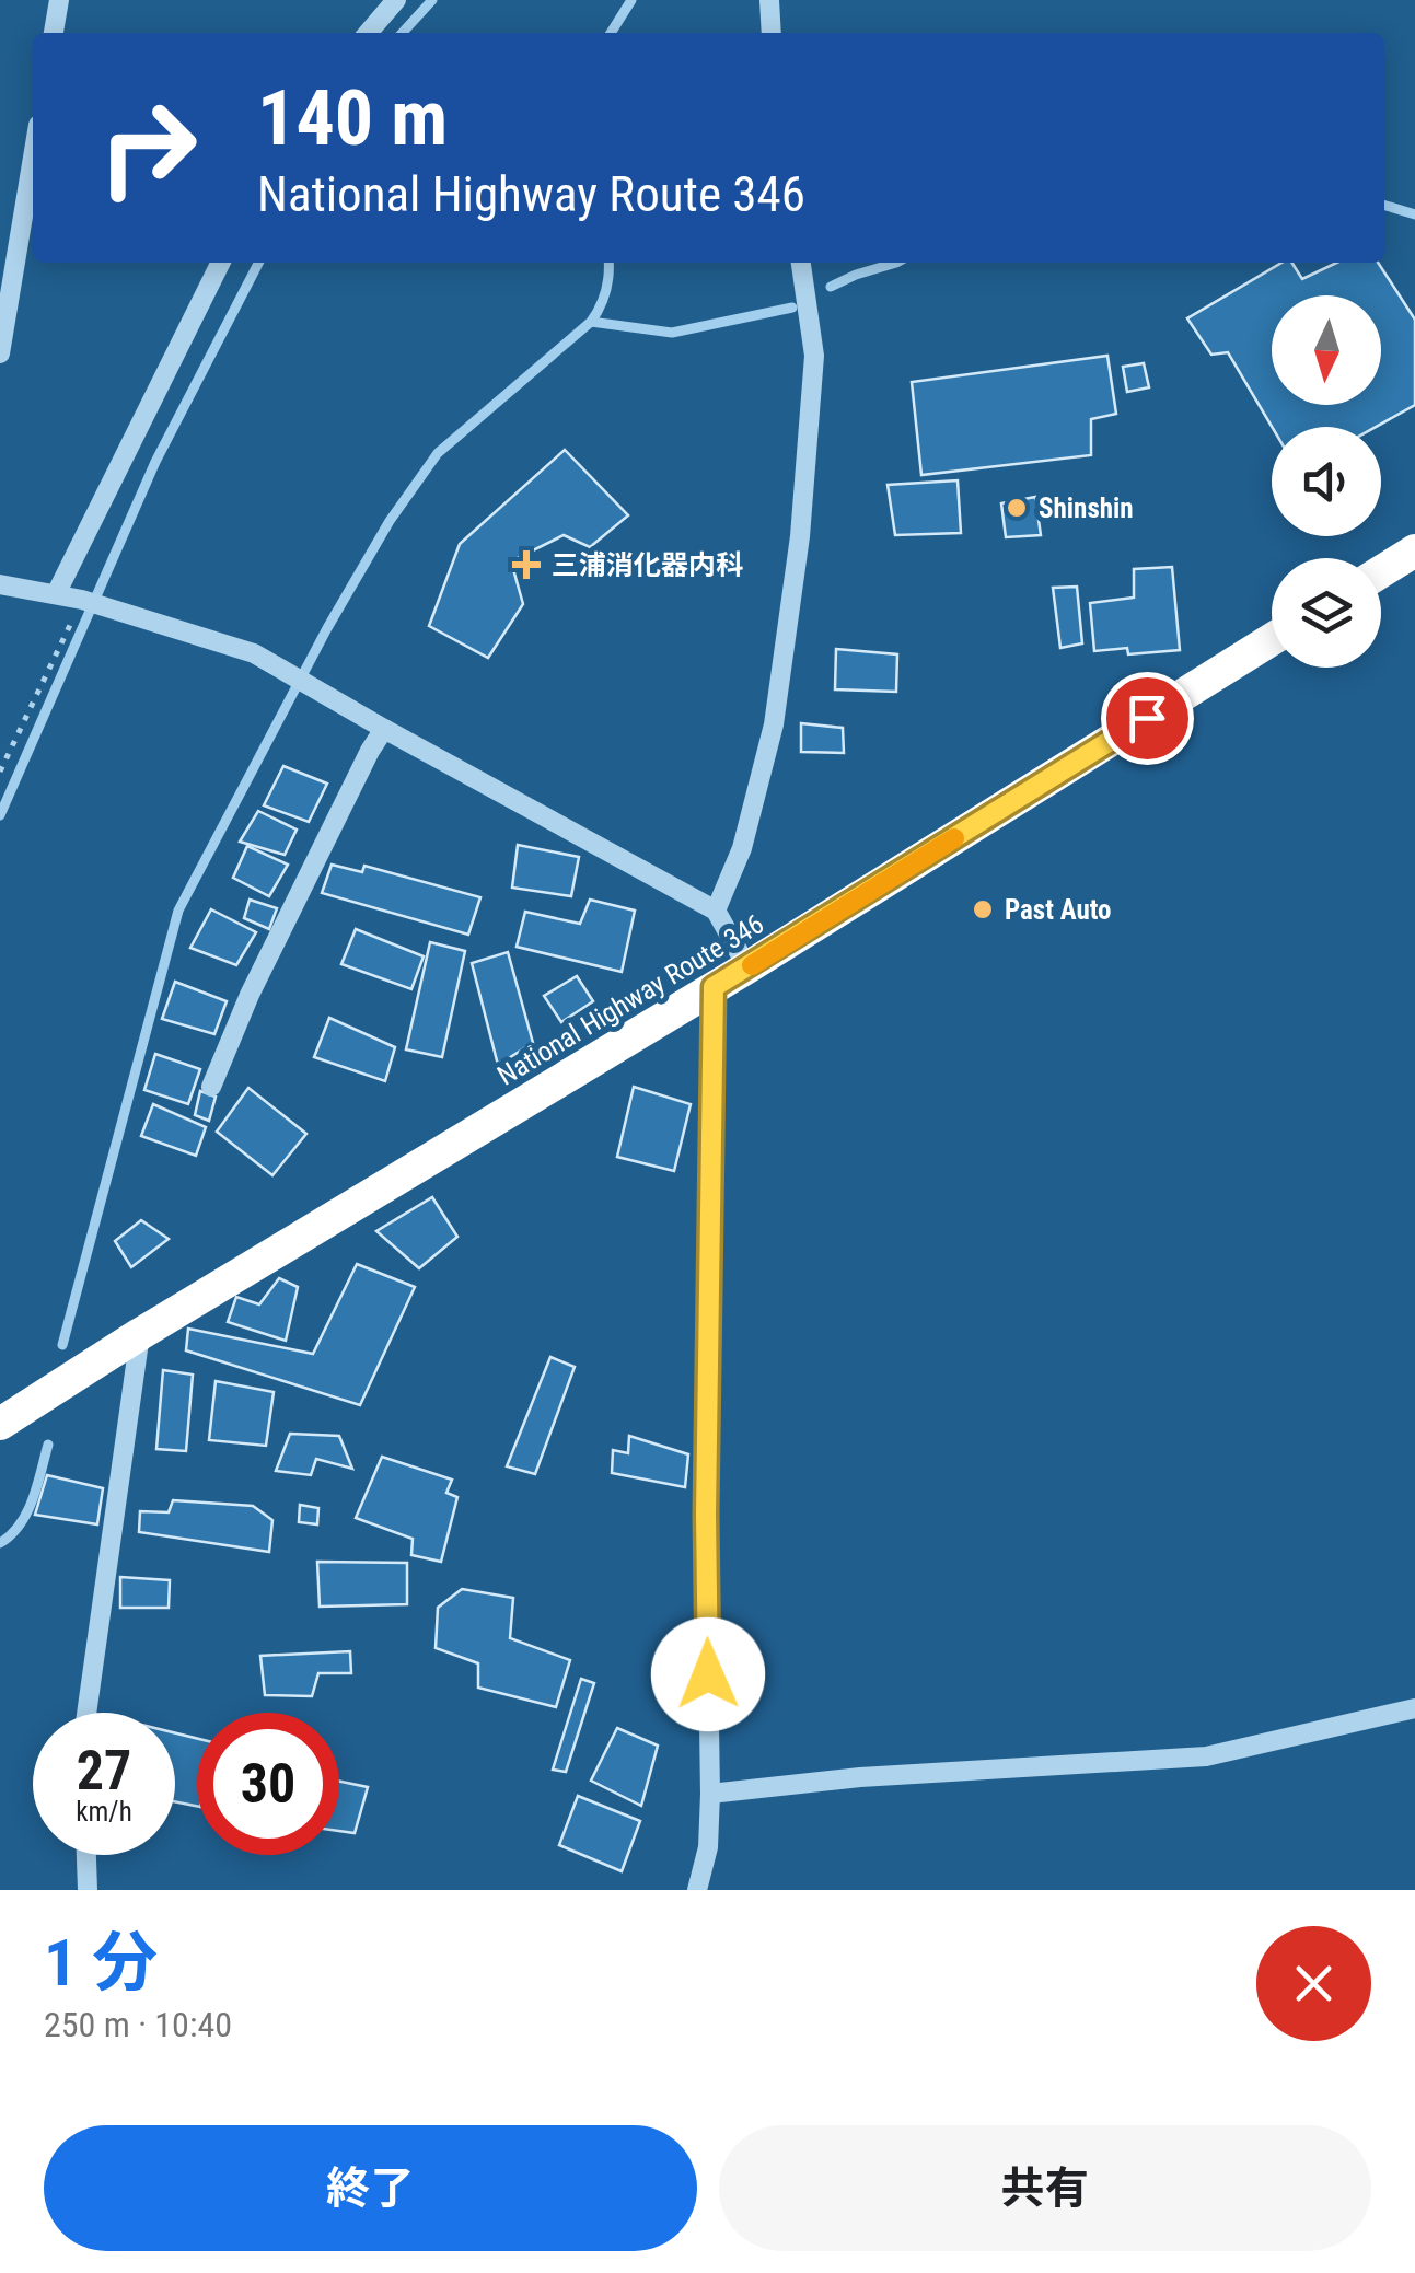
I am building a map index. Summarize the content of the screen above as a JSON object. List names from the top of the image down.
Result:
{
  "streets": {
    "highway": ["National Highway Route 346"]
  },
  "places": {
    "other": ["Shinshin", "Past Auto"],
    "health": ["三浦消化器内科"]
  },
  "north": "bottom",
  "page": {
    "turn": ["140 m", "National Highway Route 346"],
    "speed": "27 km/h",
    "limit": "30",
    "heading": ["1 分", "250 m · 10:40"],
    "buttons": ["終了", "共有"]
  }
}
